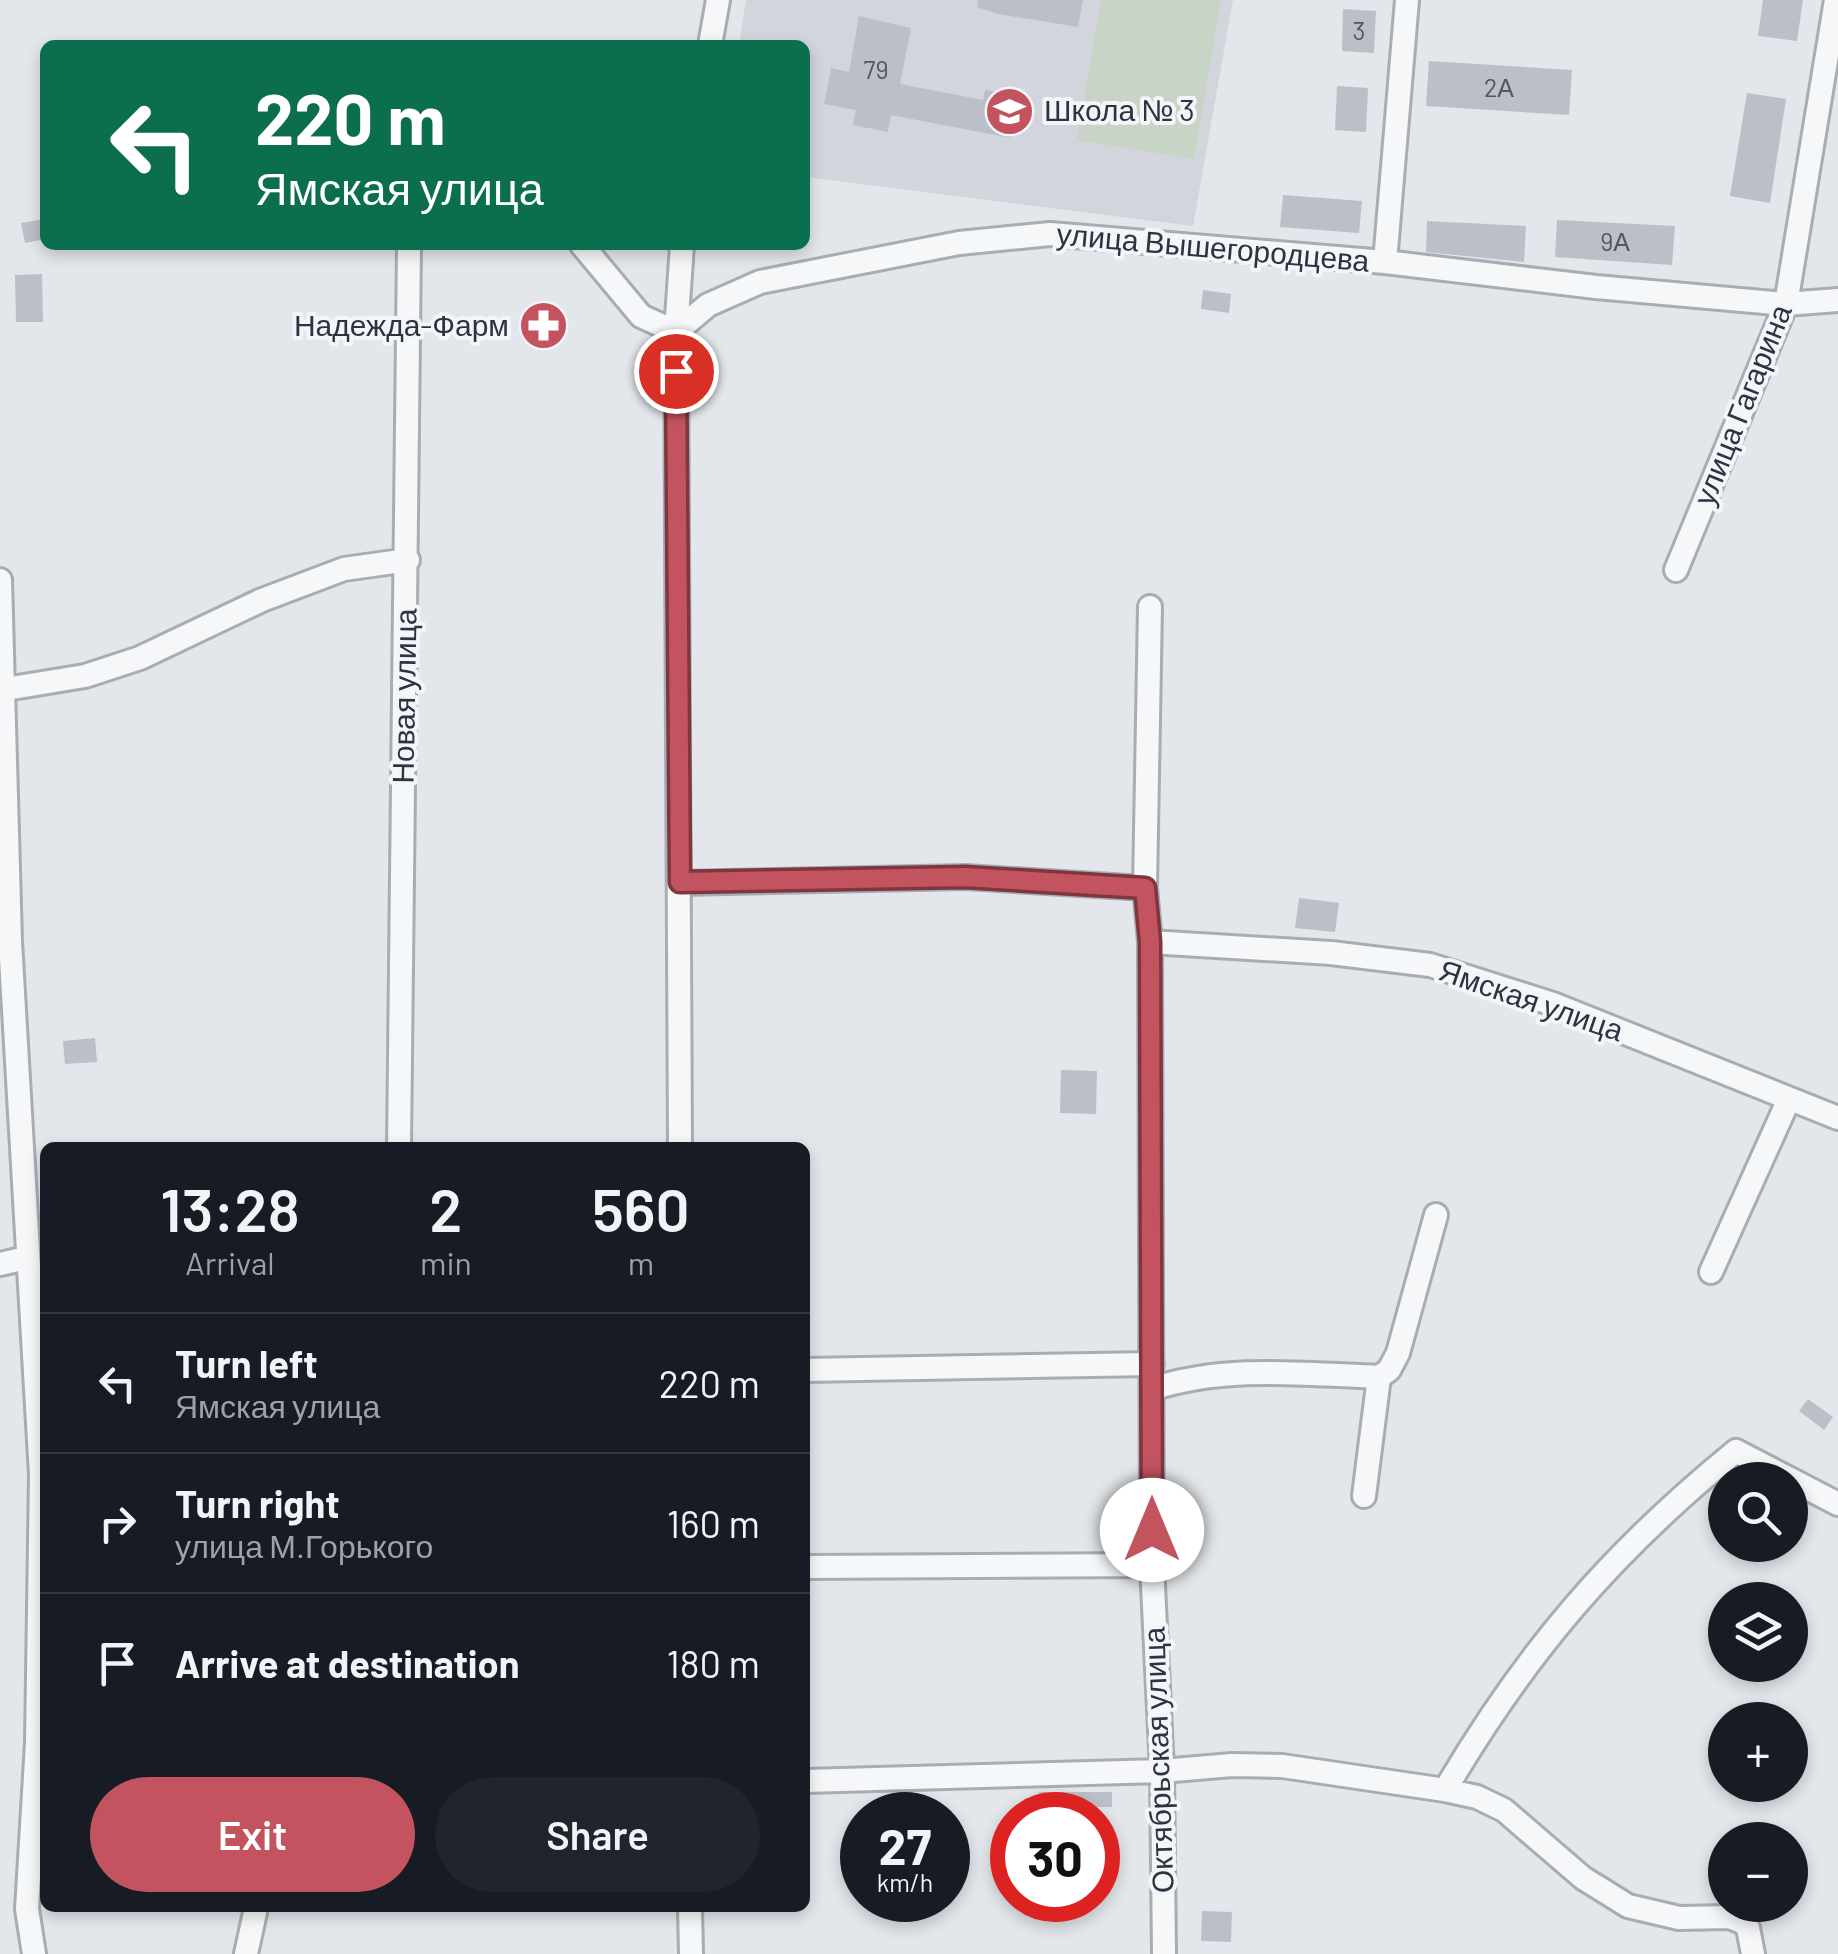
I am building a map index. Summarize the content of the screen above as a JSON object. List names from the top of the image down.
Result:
{
  "streets": {
    "street": [
      "улица Вышегородцева",
      "улица Гагарина",
      "Новая улица",
      "Ямская улица",
      "Октябрьская улица"
    ]
  },
  "crossings": [
    ["улица Вышегородцева", "улица Гагарина"],
    ["Ямская улица", "Октябрьская улица"]
  ],
  "places": {
    "school or university": ["Школа № 3"],
    "pharmacy": ["Надежда-Фарм"]
  },
  "house_numbers": [
    "3",
    "79",
    "2А",
    "9А"
  ],
  "page": {
    "turn": ["220 m", "Ямская улица"],
    "eta": [
      "13:28",
      "Arrival",
      "2",
      "min",
      "560",
      "m"
    ],
    "list": [
      {
        "name": "Turn left",
        "note": "Ямская улица",
        "value": "220 m"
      },
      {
        "name": "Turn right",
        "note": "улица М.Горького",
        "value": "160 m"
      },
      {
        "name": "Arrive at destination",
        "value": "180 m"
      }
    ],
    "map_buttons": ["+", "−"],
    "buttons": ["Exit", "Share"],
    "speed": "27 km/h",
    "limit": "30"
  }
}
